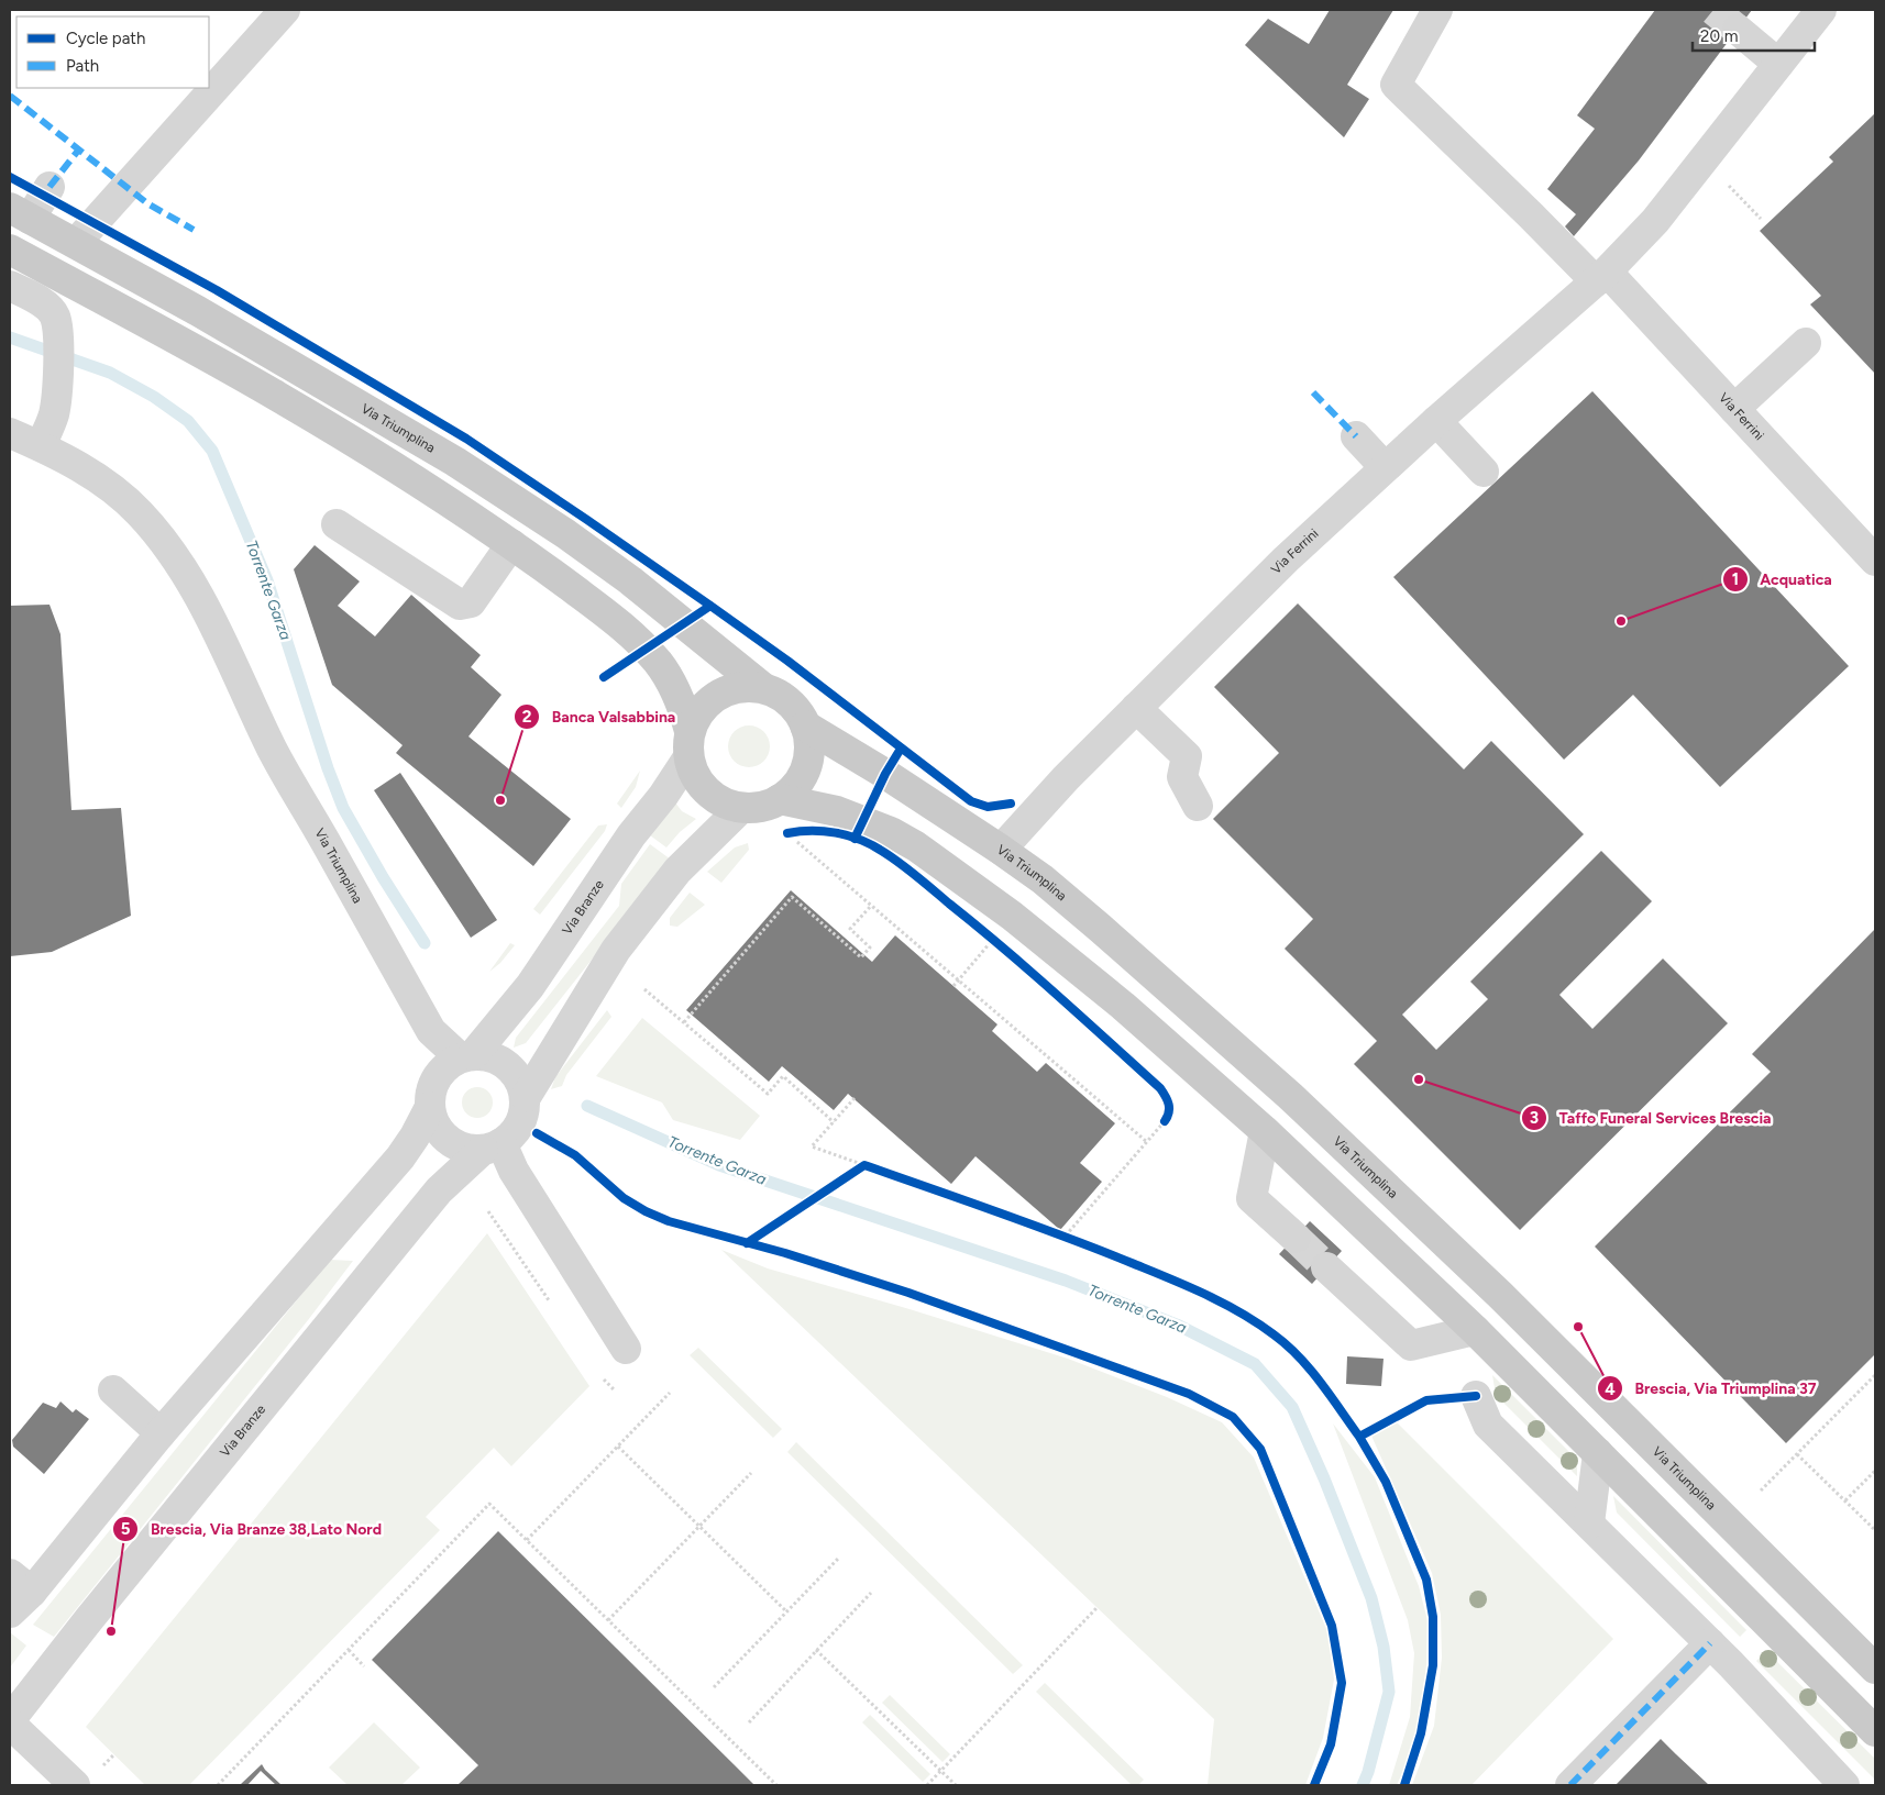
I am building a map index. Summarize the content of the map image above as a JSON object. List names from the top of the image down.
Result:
{
  "streets": {
    "main road": ["Via Triumplina"],
    "street": ["Via Ferrini", "Via Branze"]
  },
  "crossings": [
    ["Via Ferrini", "Via Triumplina"],
    ["Via Triumplina", "Via Branze"]
  ],
  "water": ["Torrente Garza"],
  "places": [
    "Acquatica",
    "Banca Valsabbina",
    "Taffo Funeral Services Brescia",
    "Brescia, Via Triumplina 37",
    "Brescia, Via Branze 38,Lato Nord"
  ],
  "legend": ["Cycle path", "Path"],
  "scale_bar": "20 m"
}
